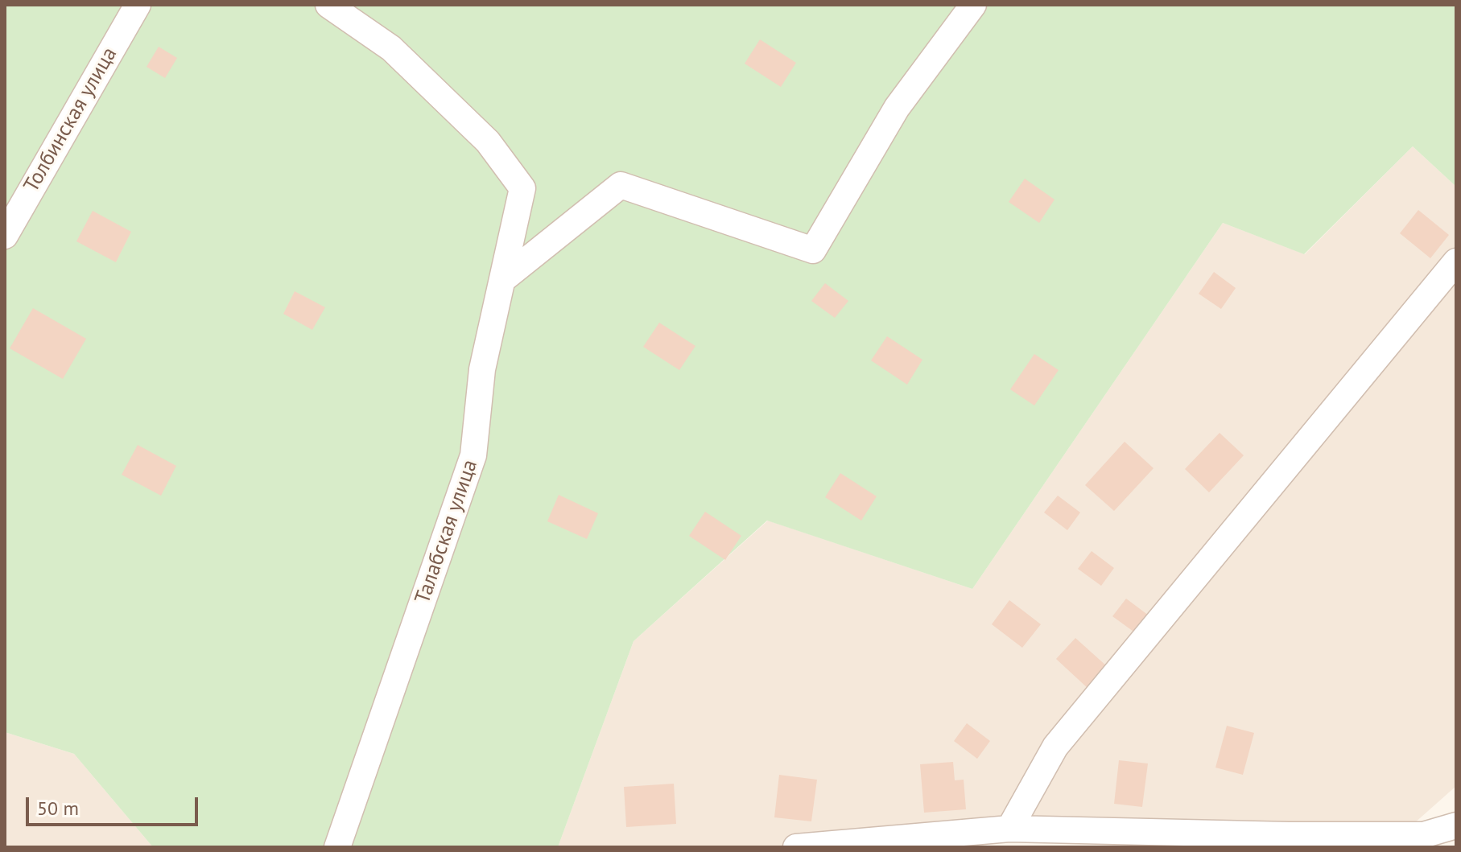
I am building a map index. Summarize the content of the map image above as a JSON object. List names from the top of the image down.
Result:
{
  "streets": {
    "street": ["Толбинская улица", "Талабская улица"]
  },
  "scale_bar": "50 m"
}
